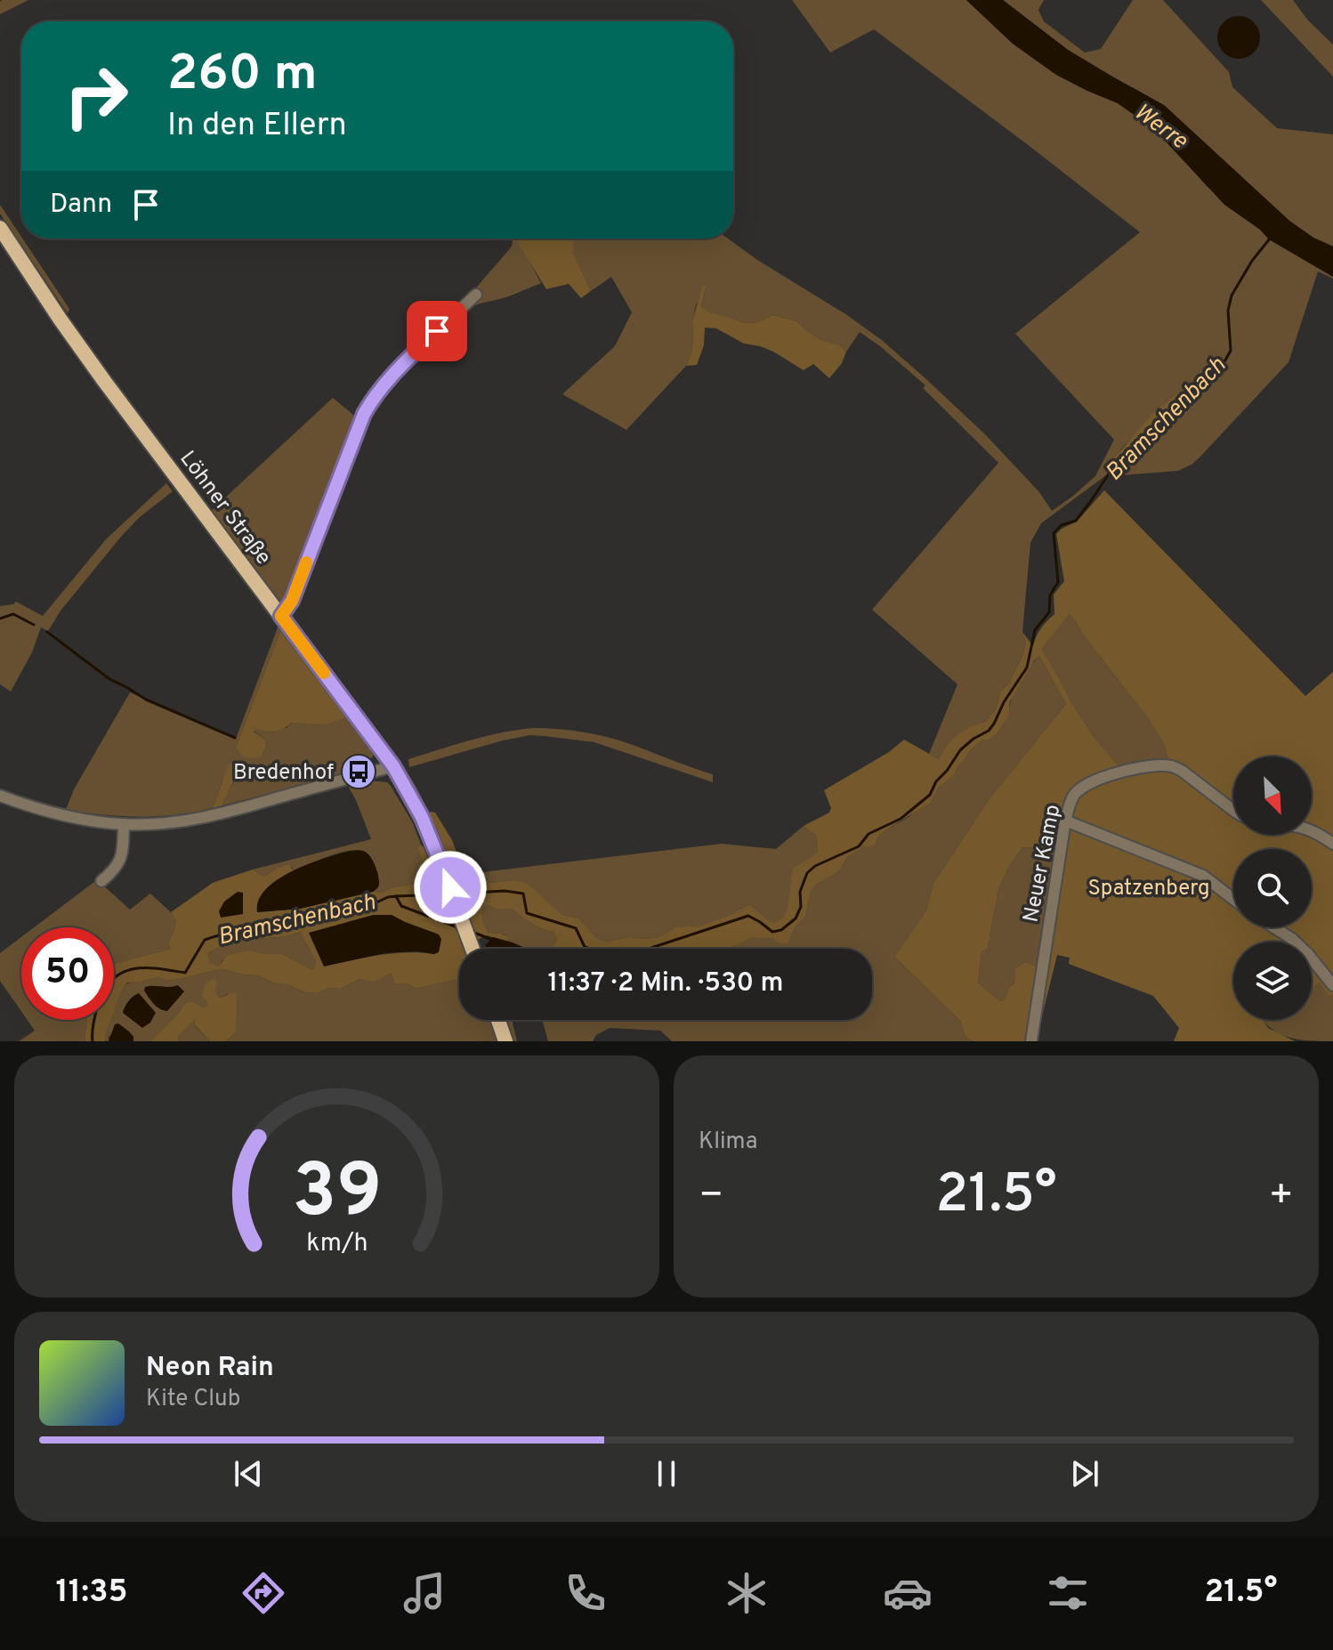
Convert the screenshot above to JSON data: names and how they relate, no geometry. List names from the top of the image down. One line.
{"streets":{"main road":["Löhner Straße"],"street":["Neuer Kamp"]},"water":["Werre","Bramschenbach"],"parks":["Spatzenberg"],"places":{"bus stop":["Bredenhof"]},"north":"bottom right","page":{"turn":["260 m","In den Ellern"],"then":"Dann","limit":"50","trip":"11:37 · 2 Min. · 530 m","tile":"Klima","heat":["−","21.5°","+"],"song":["Neon Rain","Kite Club"],"tabs":["11:35","21.5°"],"gauge":["39","km/h"]}}
